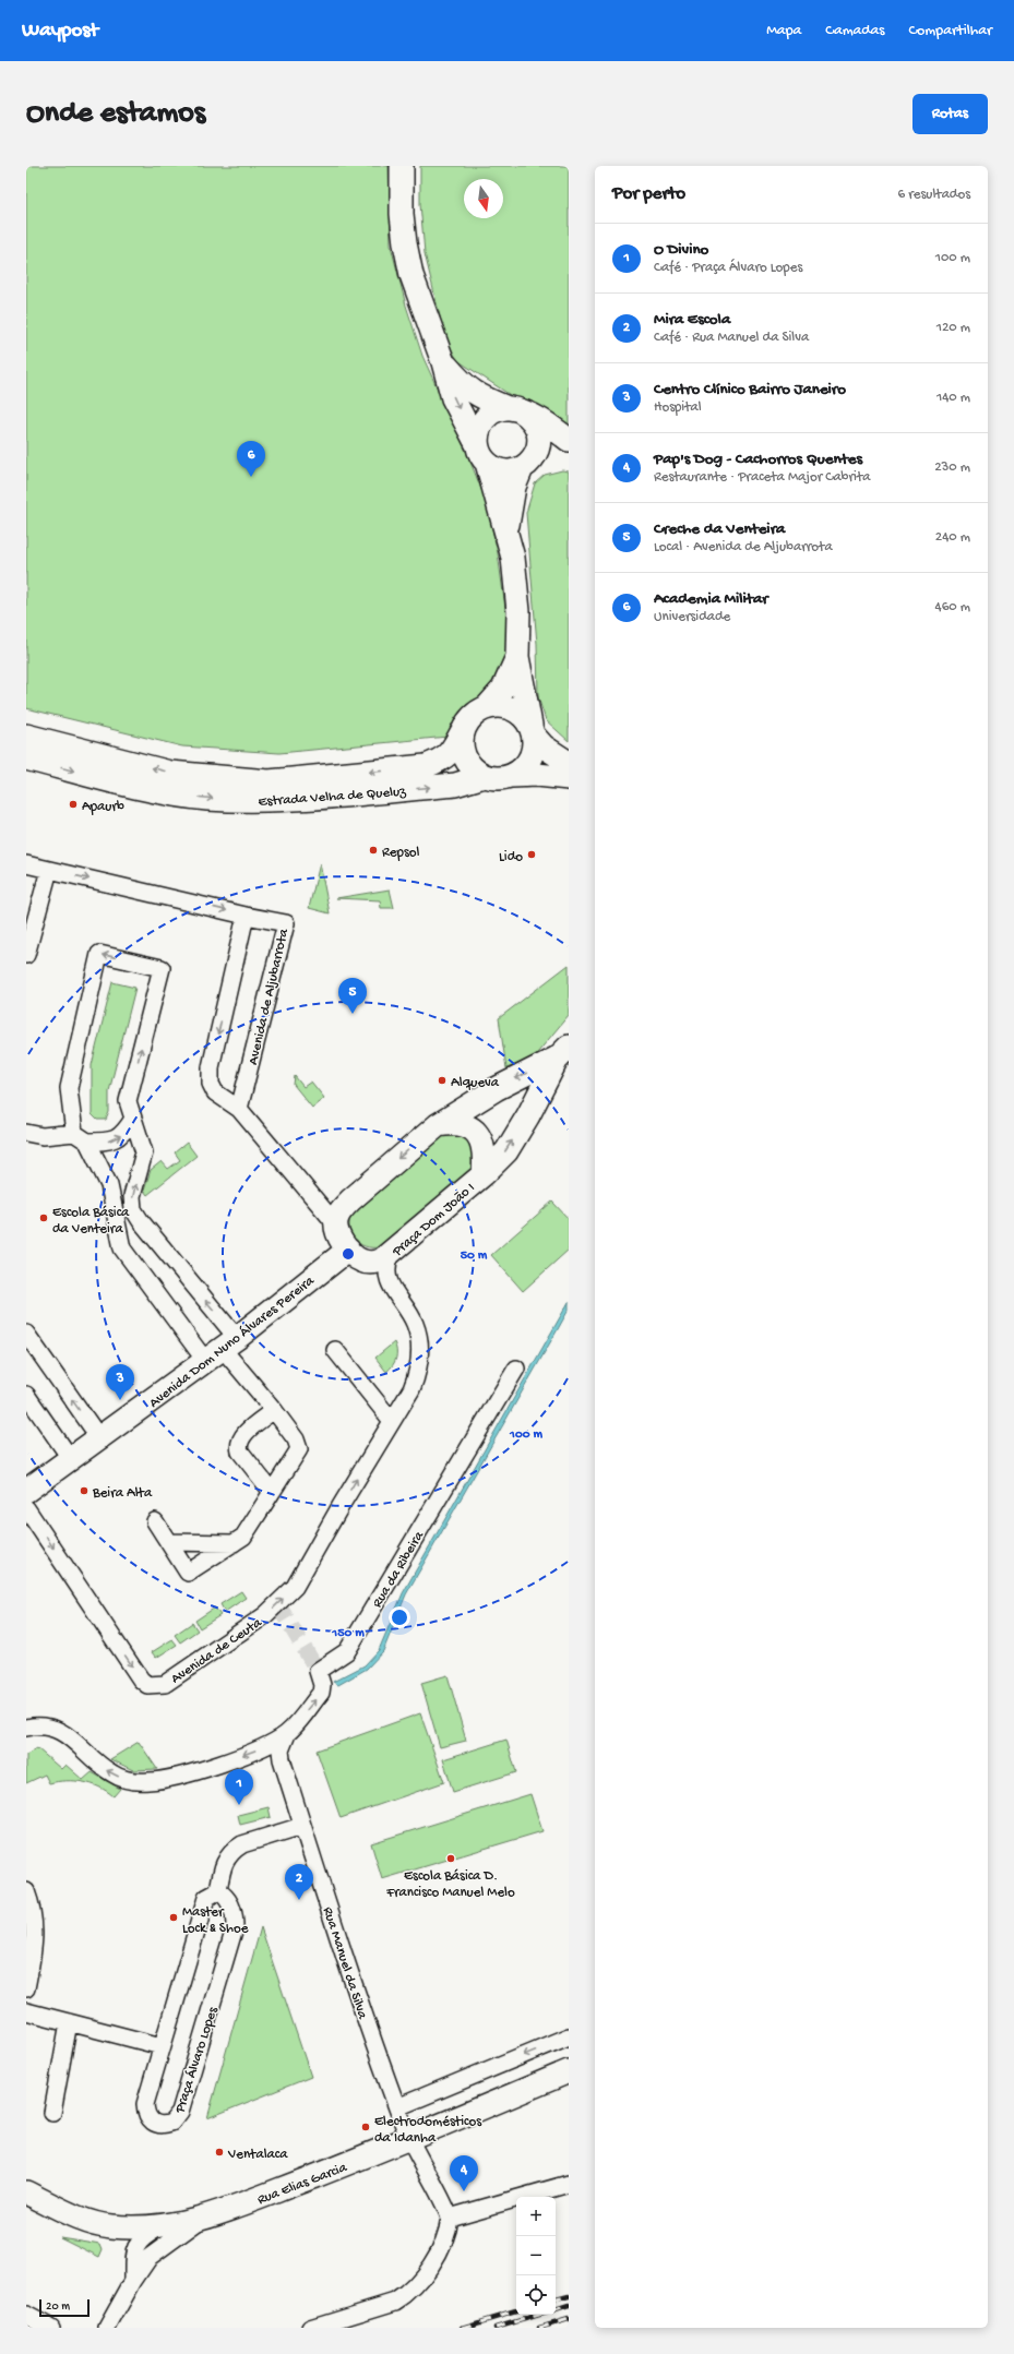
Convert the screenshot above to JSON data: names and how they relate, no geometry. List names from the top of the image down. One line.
{"streets":{"main road":["Estrada Velha de Queluz","Praça Dom João I","Avenida Dom Nuno Álvares Pereira","Rua Elias Garcia"],"street":["Avenida de Aljubarrota","Rua da Ribeira","Avenida de Ceuta","Rua Manuel da Silva","Praça Álvaro Lopes"]},"crossings":[["Praça Dom João I","Avenida Dom Nuno Álvares Pereira"],["Praça Dom João I","Avenida de Ceuta"],["Rua da Ribeira","Rua Manuel da Silva"],["Rua Manuel da Silva","Rua Elias Garcia"]],"one_way":["Avenida de Aljubarrota"],"places":["Apaurb","Repsol","Lido","Alqueva","Escola Básica da Venteira","Beira Alta","Escola Básica D. Francisco Manuel Melo","Master Lock & Shoe","Electrodomésticos da Idanha","Ventalaca"],"scale_bar":"20 m","north":"bottom","page":{"header":"Waypost","nav":["Mapa","Camadas","Compartilhar"],"buttons":"Rotas","title":"Onde estamos","heading":["Por perto","6 resultados"],"list":[{"mark":"1","name":"O Divino","note":"Café · Praça Álvaro Lopes","value":"100 m"},{"mark":"2","name":"Mira Escola","note":"Café · Rua Manuel da Silva","value":"120 m"},{"mark":"3","name":"Centro Clínico Bairro Janeiro","note":"Hospital","value":"140 m"},{"mark":"4","name":"Pap's Dog - Cachorros Quentes","note":"Restaurante · Praceta Major Cabrita","value":"230 m"},{"mark":"5","name":"Creche da Venteira","note":"Local · Avenida de Aljubarrota","value":"240 m"},{"mark":"6","name":"Academia Militar","note":"Universidade","value":"460 m"}],"pins":["6","5","3","1","2","4"],"map_buttons":["+","−"],"scale":"20 m"},"rings":["50 m","100 m","150 m"]}
